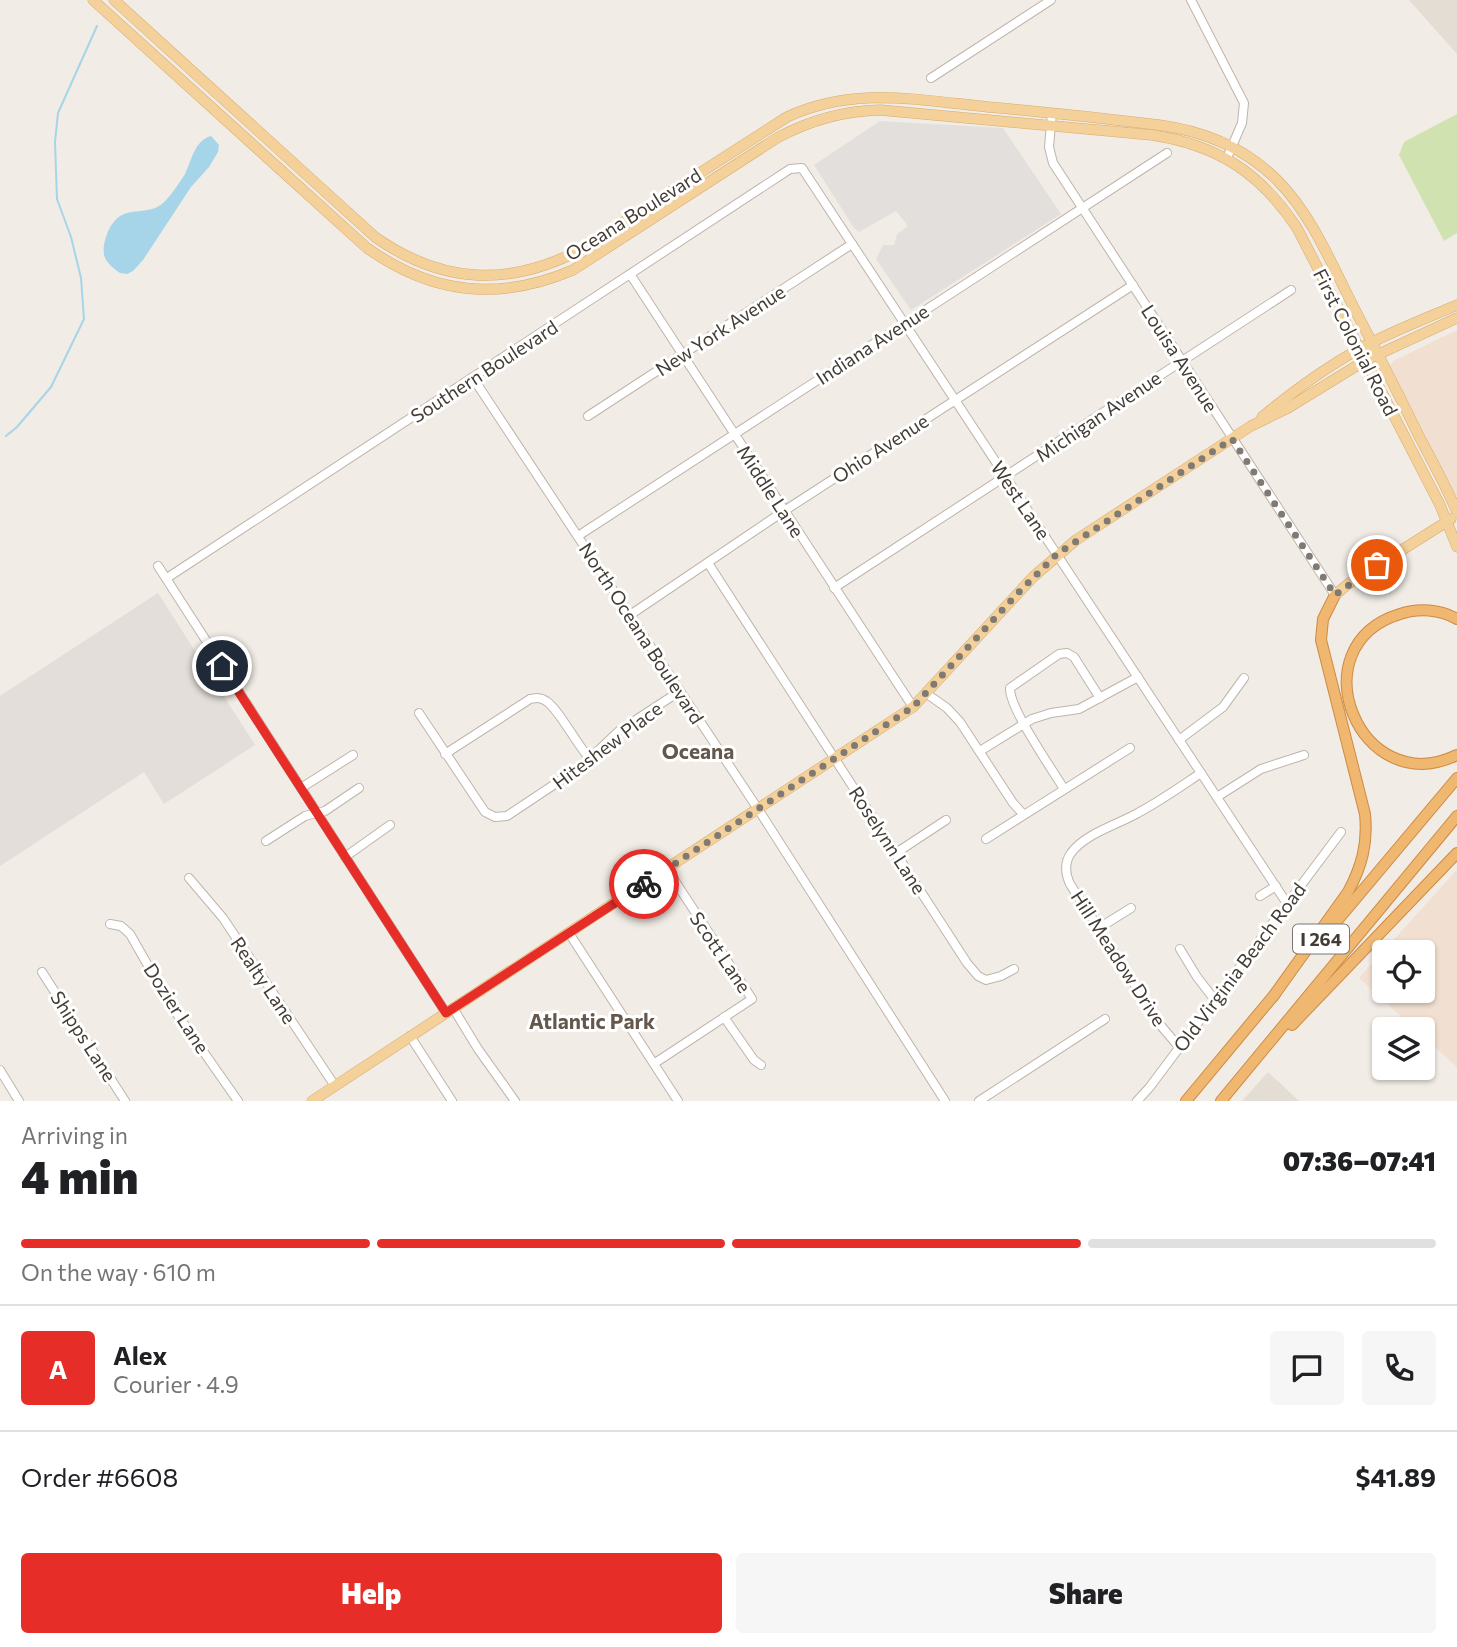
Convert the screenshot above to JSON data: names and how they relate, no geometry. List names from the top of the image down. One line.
{"streets":{"highway":["I 264"],"main road":["Oceana Boulevard","First Colonial Road"],"street":["New York Avenue","Indiana Avenue","Louisa Avenue","Southern Boulevard","Michigan Avenue","Ohio Avenue","Middle Lane","West Lane","North Oceana Boulevard","Hiteshew Place","Roselynn Lane","Scott Lane","Hill Meadow Drive","Old Virginia Beach Road","Realty Lane","Dozier Lane","Shipps Lane"]},"crossings":[["Oceana Boulevard","First Colonial Road"],["Oceana Boulevard","Louisa Avenue"],["New York Avenue","Middle Lane"],["New York Avenue","West Lane"],["Indiana Avenue","Louisa Avenue"],["Indiana Avenue","Middle Lane"],["Indiana Avenue","West Lane"],["Indiana Avenue","North Oceana Boulevard"],["Louisa Avenue","Michigan Avenue"],["Louisa Avenue","Ohio Avenue"],["Southern Boulevard","Middle Lane"],["Southern Boulevard","West Lane"],["Southern Boulevard","North Oceana Boulevard"],["Michigan Avenue","Middle Lane"],["Michigan Avenue","West Lane"],["Ohio Avenue","Middle Lane"],["Ohio Avenue","West Lane"],["Ohio Avenue","North Oceana Boulevard"],["Ohio Avenue","Roselynn Lane"],["West Lane","Hill Meadow Drive"],["West Lane","Old Virginia Beach Road"],["North Oceana Boulevard","Hiteshew Place"],["Hill Meadow Drive","Old Virginia Beach Road"]],"districts":["Oceana","Atlantic Park"],"page":{"heading":["4 min","Arriving in","07:36–07:41"],"panel":["Alex","Courier · 4.9","Order #6608","$41.89"],"bar":"On the way · 610 m","round":"A","buttons":["Help","Share"]}}
